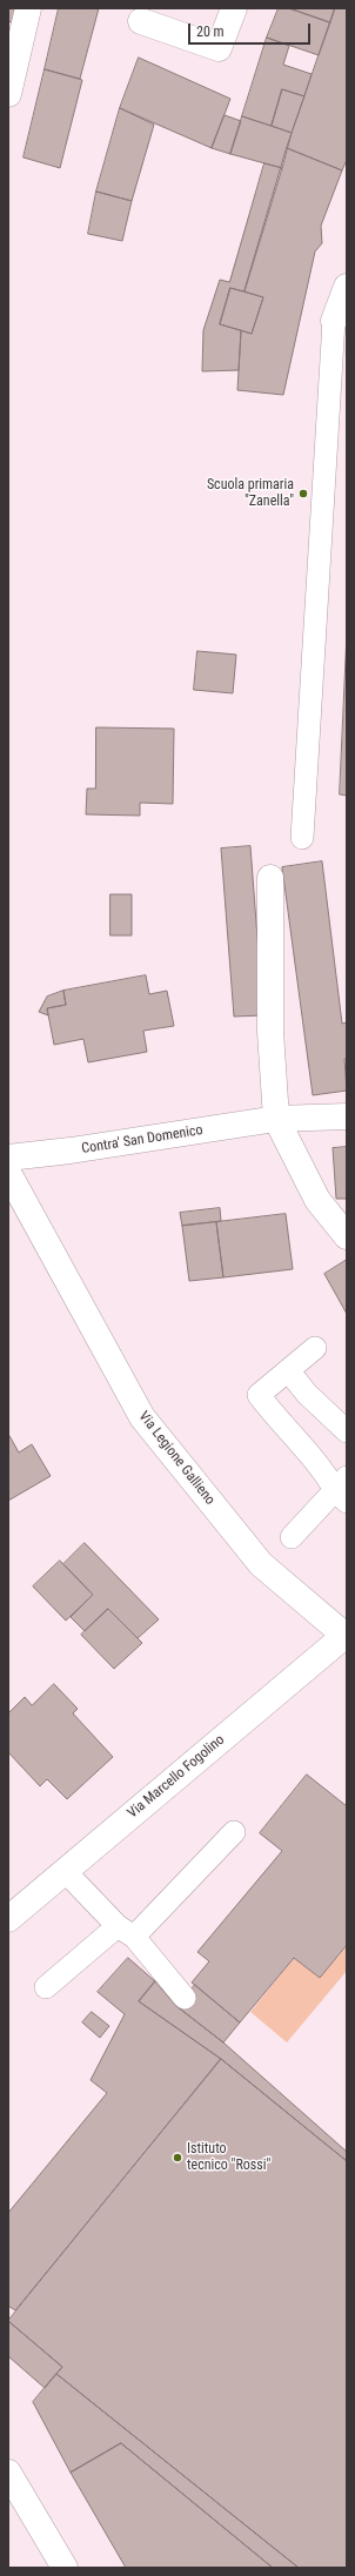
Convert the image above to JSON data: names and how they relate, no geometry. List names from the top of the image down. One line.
{"streets":{"street":["Contra' San Domenico","Via Legione Gallieno","Via Marcello Fogolino"]},"crossings":[["Via Legione Gallieno","Via Marcello Fogolino"]],"places":["Scuola primaria \"Zanella\"","Istituto tecnico \"Rossi\""],"scale_bar":"20 m"}
